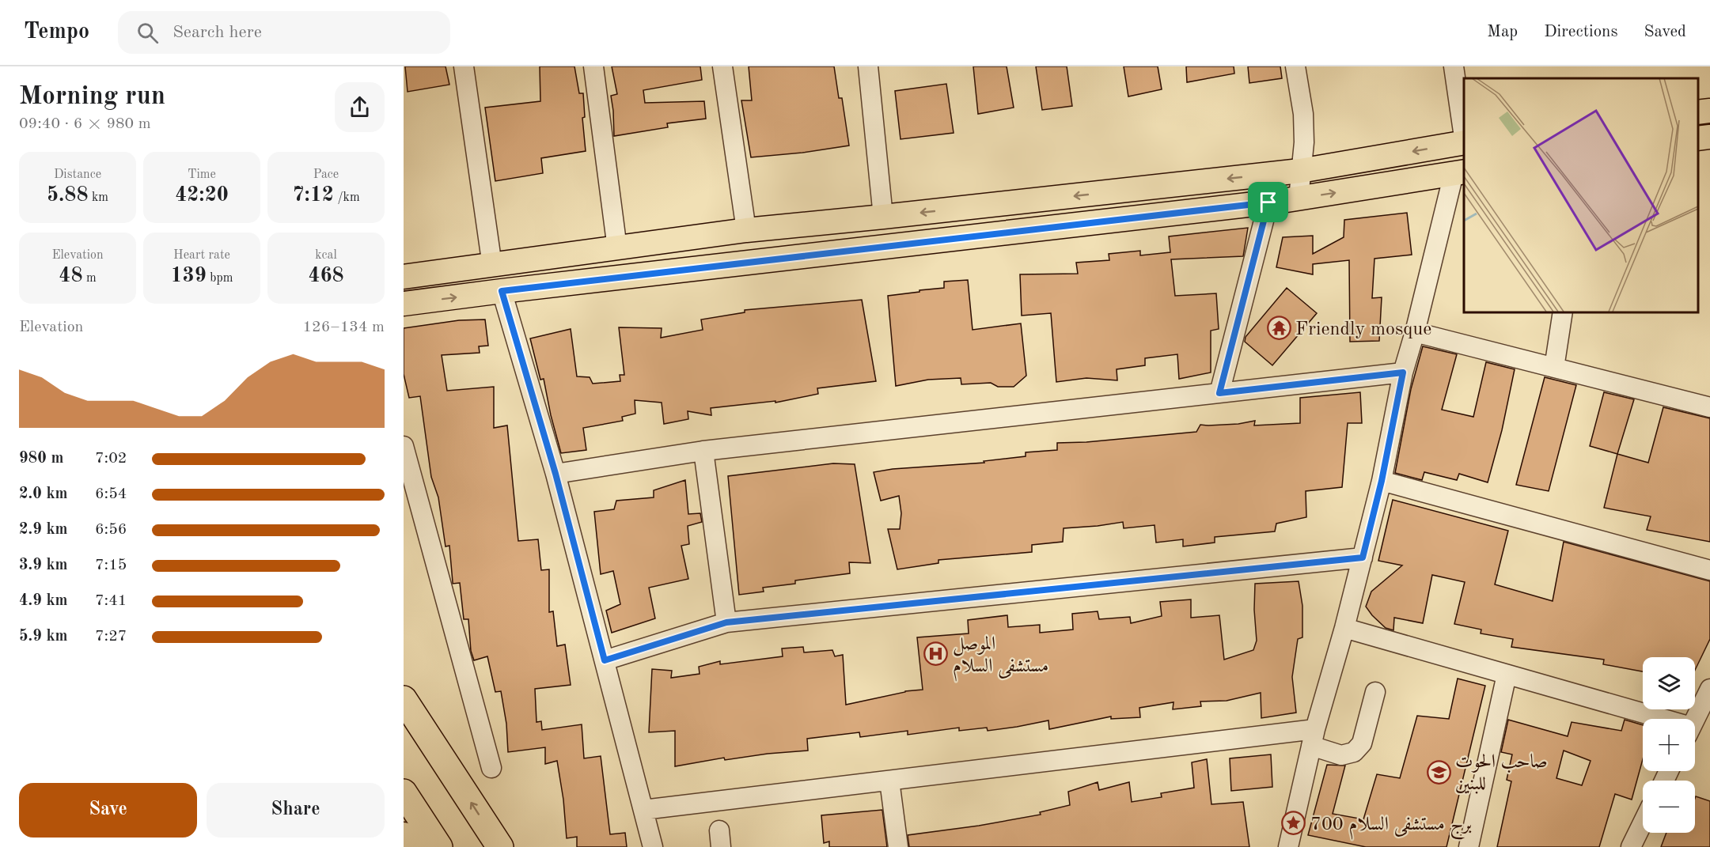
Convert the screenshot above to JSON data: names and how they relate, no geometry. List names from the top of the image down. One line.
{"places":{"temple":["Friendly mosque"],"hospital":["الموصل مستشفى السلام"],"school or university":["صاحب الحوت للبنين"],"place":["برج مستشفى السلام 700"]},"page":{"header":"Tempo","search":"Search here","nav":["Map","Directions","Saved"],"heading":["Morning run","09:40 · 6 × 980 m"],"stats":[["Distance","5.88 km"],["Time","42:20"],["Pace","7:12 /km"],["Elevation","48 m"],["Heart rate","139 bpm"],["kcal","468"]],"chart":["Elevation","126–134 m"],"list":[{"name":"980 m","note":"7:02"},{"name":"2.0 km","note":"6:54"},{"name":"2.9 km","note":"6:56"},{"name":"3.9 km","note":"7:15"},{"name":"4.9 km","note":"7:41"},{"name":"5.9 km","note":"7:27"}],"map_buttons":["+","−"],"buttons":["Save","Share"]}}
